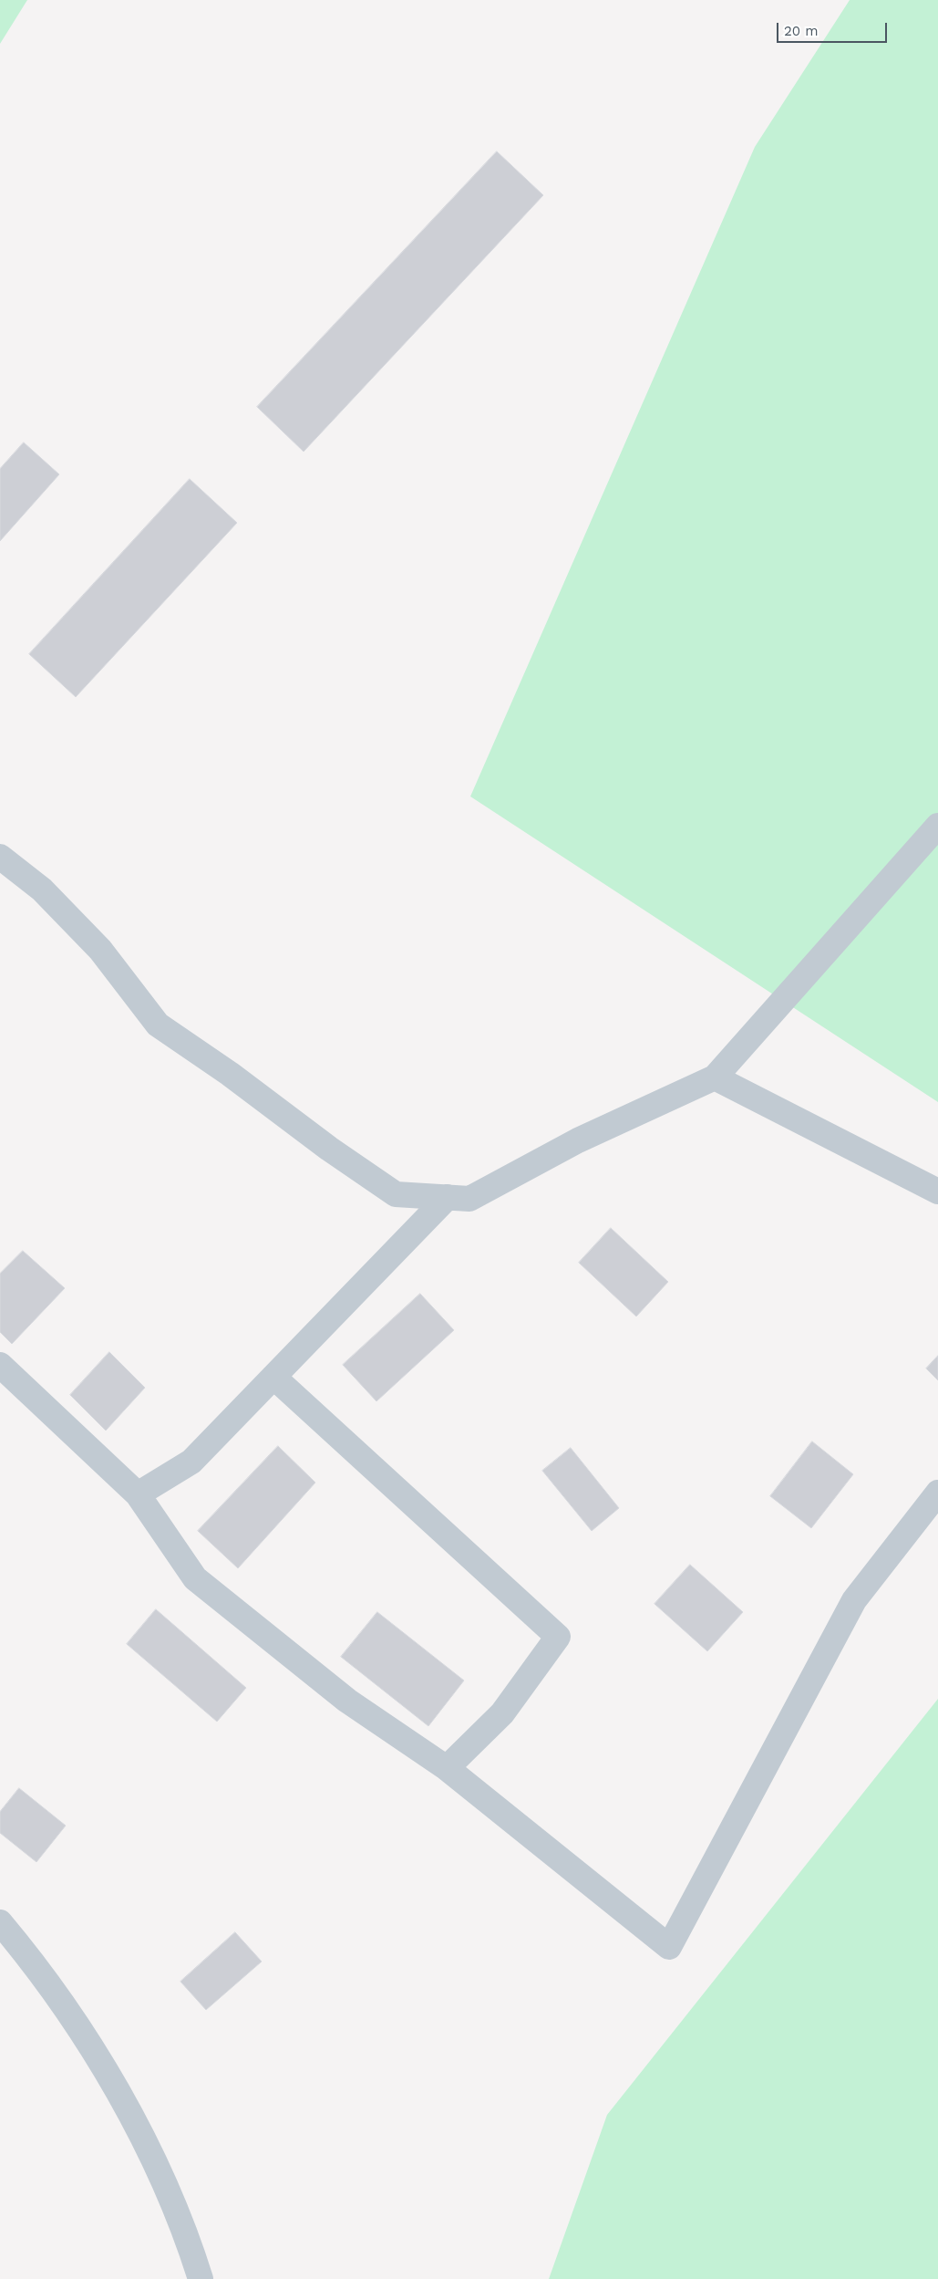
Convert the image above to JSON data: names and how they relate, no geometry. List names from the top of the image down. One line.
{"scale_bar":"20 m"}
